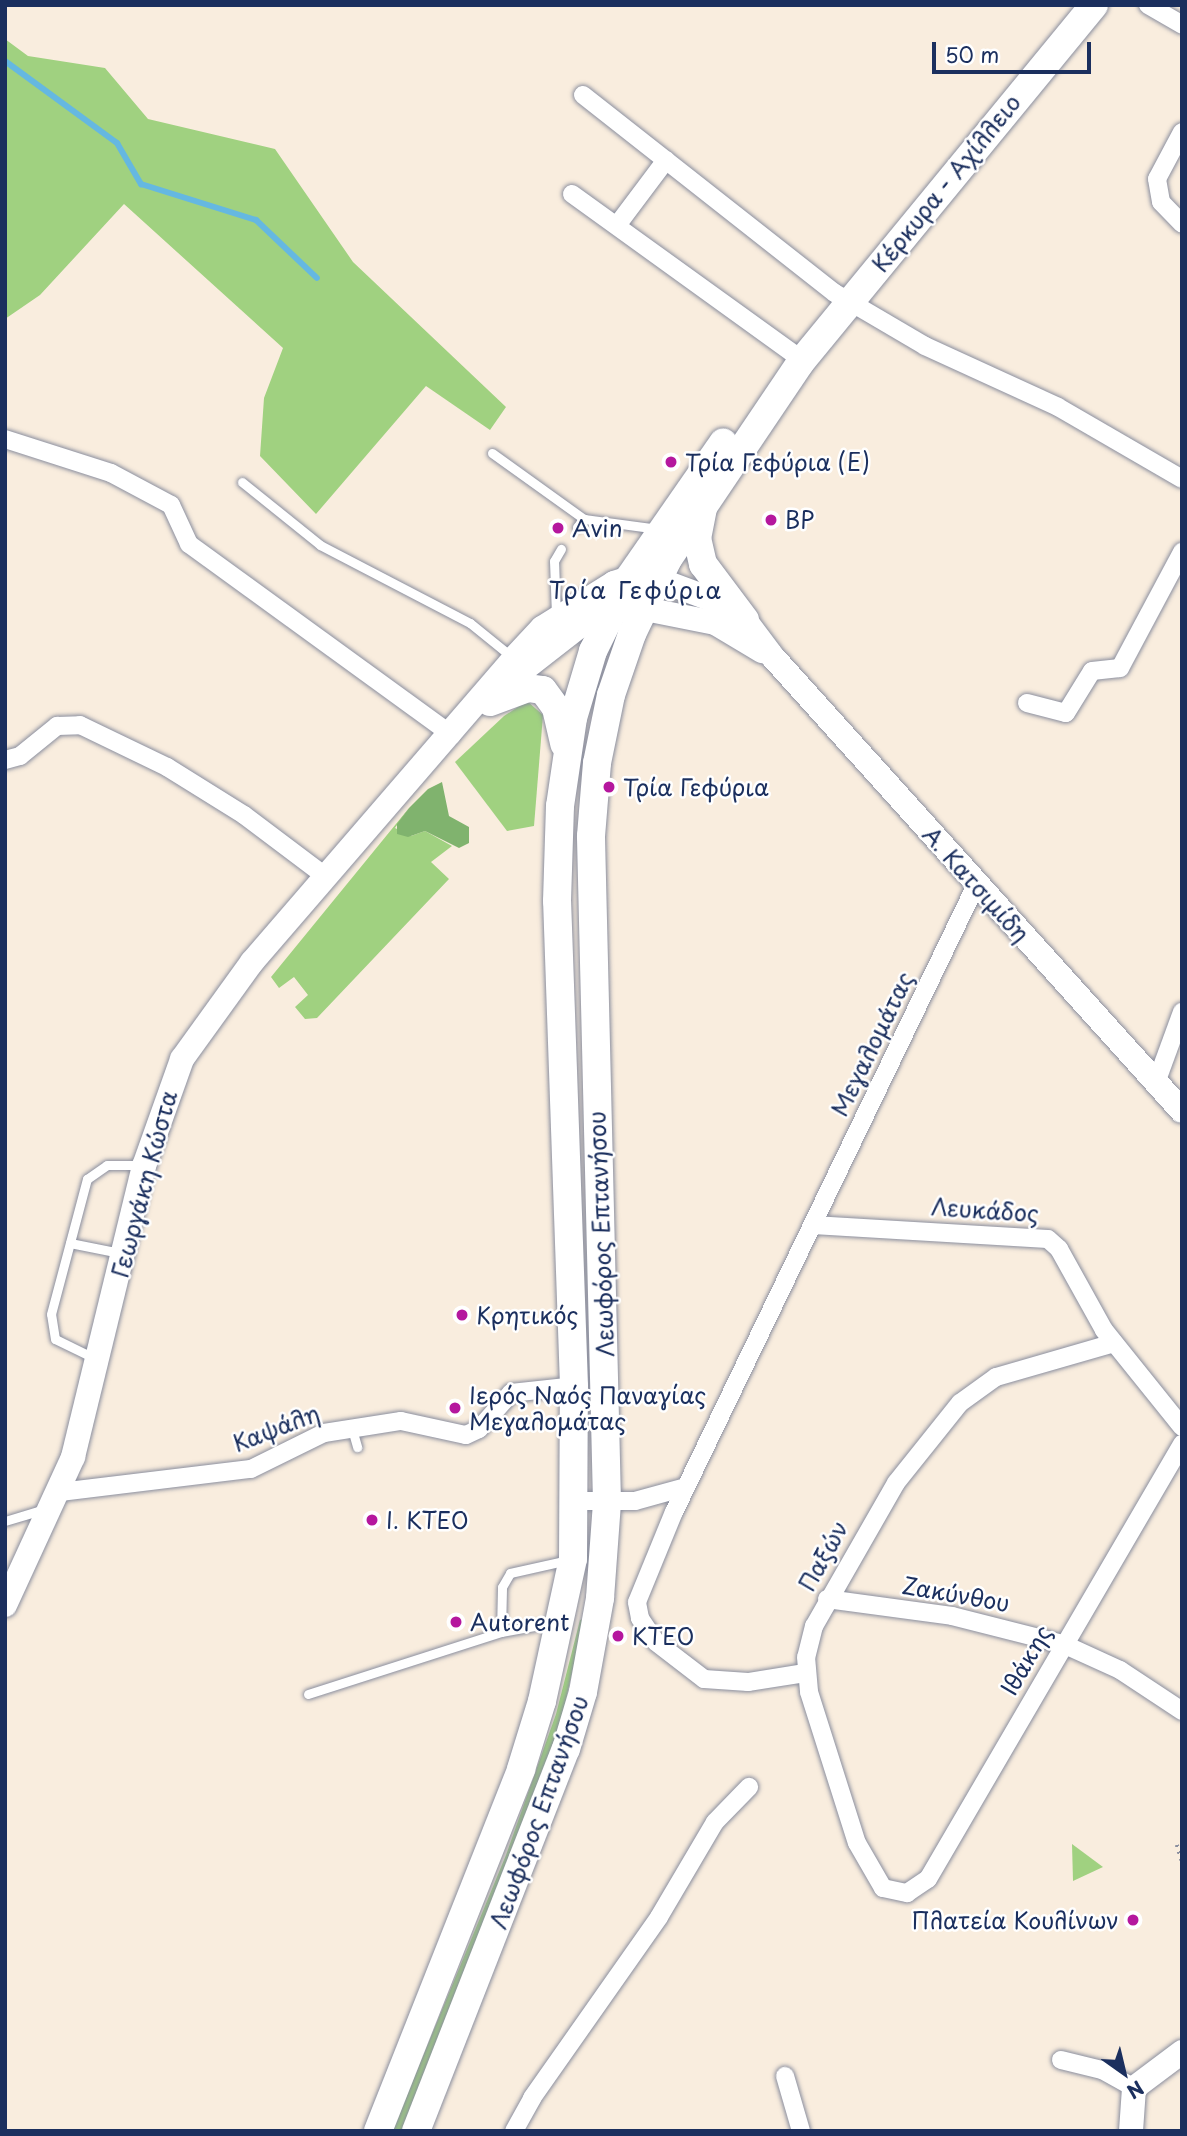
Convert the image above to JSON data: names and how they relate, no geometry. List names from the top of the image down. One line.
{"streets":{"main road":["Κέρκυρα - Αχίλλειο","Α. Κατσιμίδη","Γεωργάκη Κώστα","Λεωφόρος Επτανήσου"],"street":["Μεγαλομάτας","Λευκάδος","Καψάλη","Παξών","Ζακύνθου","Ιθάκης"]},"crossings":[["Κέρκυρα - Αχίλλειο","Α. Κατσιμίδη"],["Κέρκυρα - Αχίλλειο","Γεωργάκη Κώστα"],["Κέρκυρα - Αχίλλειο","Λεωφόρος Επτανήσου"],["Α. Κατσιμίδη","Μεγαλομάτας"],["Α. Κατσιμίδη","Γεωργάκη Κώστα"],["Α. Κατσιμίδη","Λεωφόρος Επτανήσου"],["Μεγαλομάτας","Λευκάδος"],["Μεγαλομάτας","Παξών"],["Γεωργάκη Κώστα","Λεωφόρος Επτανήσου"],["Γεωργάκη Κώστα","Καψάλη"],["Λευκάδος","Παξών"],["Λεωφόρος Επτανήσου","Καψάλη"],["Παξών","Ζακύνθου"],["Παξών","Ιθάκης"],["Ζακύνθου","Ιθάκης"]],"districts":["Τρία Γεφύρια"],"places":["Τρία Γεφύρια (E)","BP","Avin","Τρία Γεφύρια","Κρητικός","Ιερός Ναός Παναγίας Μεγαλομάτας","Ι. ΚΤΕΟ","Autorent","ΚΤΕΟ","Πλατεία Κουλίνων"],"scale_bar":"50 m","north":"bottom right"}
